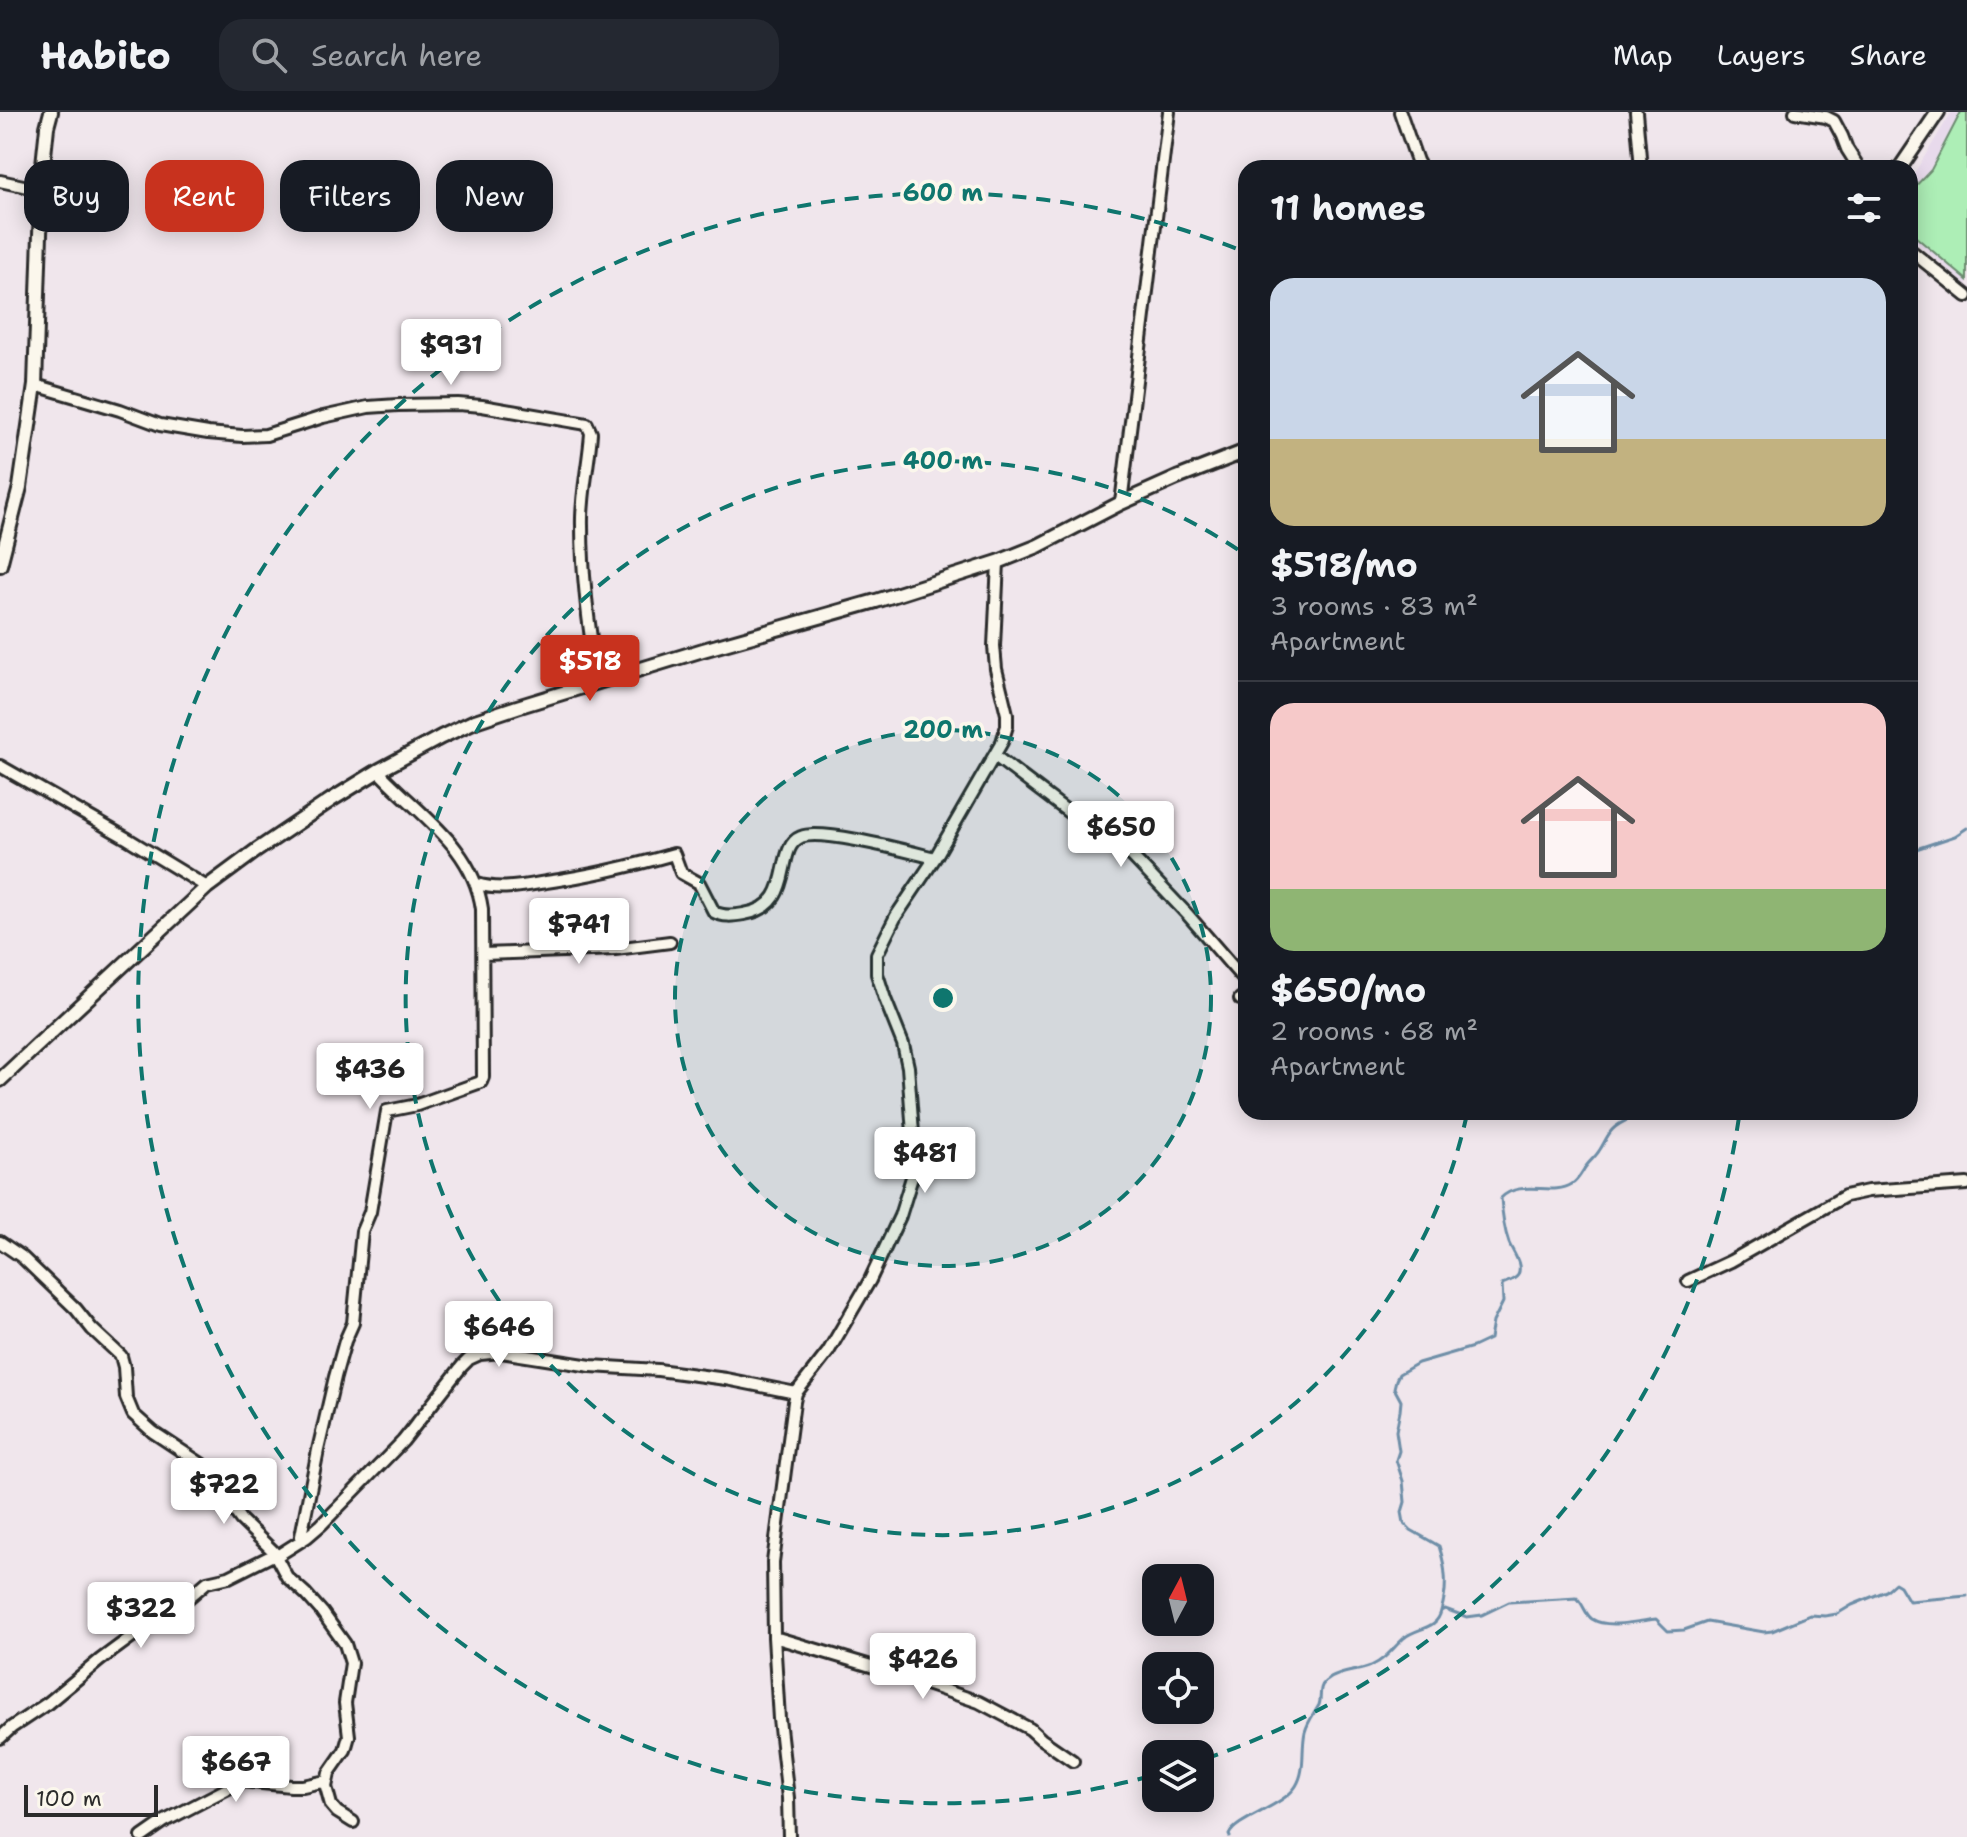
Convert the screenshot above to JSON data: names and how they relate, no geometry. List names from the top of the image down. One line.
{"scale_bar":"100 m","north":"top","page":{"header":"Habito","search":"Search here","nav":["Map","Layers","Share"],"chip":["Buy","Rent","Filters","New"],"heading":"11 homes","list":[{"name":"$518/mo","note":"3 rooms · 83 m² · Apartment"},{"name":"$650/mo","note":"2 rooms · 68 m² · Apartment"}],"price":["$931","$518","$650","$741","$436","$481","$646","$722","$322","$426","$667"],"scale":"100 m"},"rings":["600 m","400 m","200 m"]}
